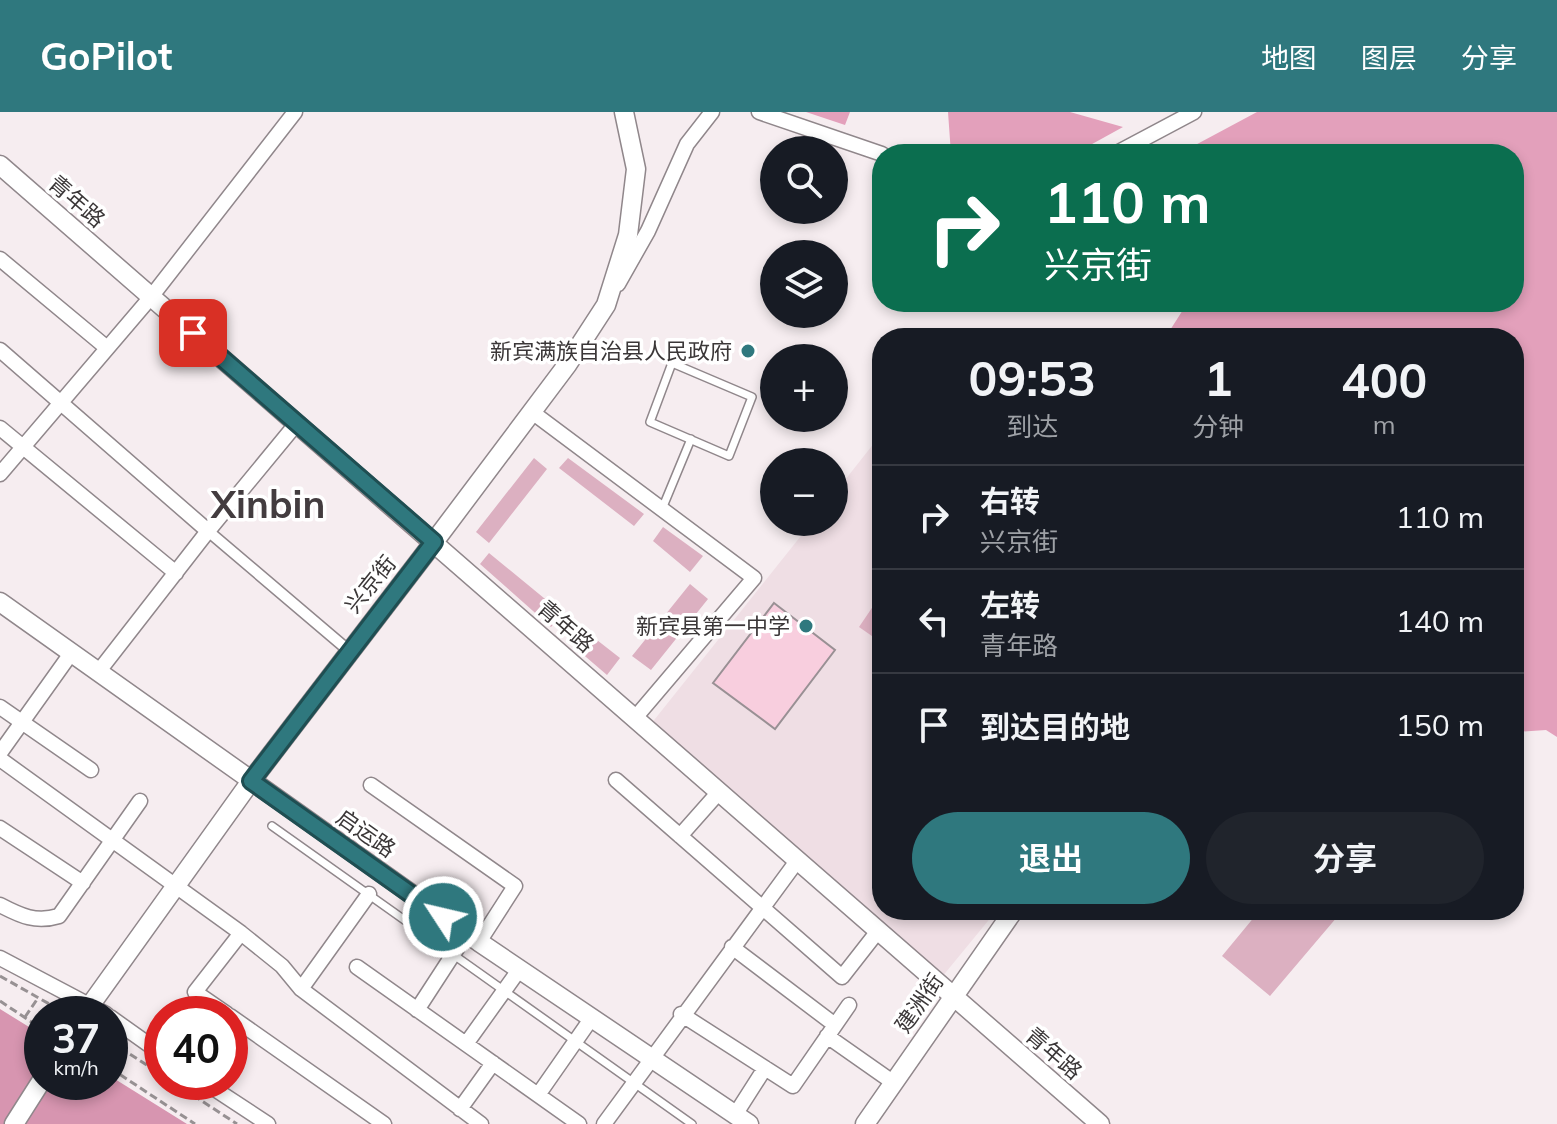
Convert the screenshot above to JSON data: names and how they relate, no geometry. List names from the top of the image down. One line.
{"streets":{"street":["青年路","兴京街","启运路","建洲街"]},"crossings":[["青年路","兴京街"],["青年路","建洲街"],["兴京街","启运路"]],"districts":["Xinbin"],"places":["新宾满族自治县人民政府","新宾县第一中学"],"page":{"header":"GoPilot","nav":["地图","图层","分享"],"map_buttons":["+","−"],"turn":["110 m","兴京街"],"eta":["09:53","到达","1","分钟","400","m"],"list":[{"name":"右转","note":"兴京街","value":"110 m"},{"name":"左转","note":"青年路","value":"140 m"},{"name":"到达目的地","value":"150 m"}],"buttons":["退出","分享"],"speed":"37 km/h","limit":"40"}}
